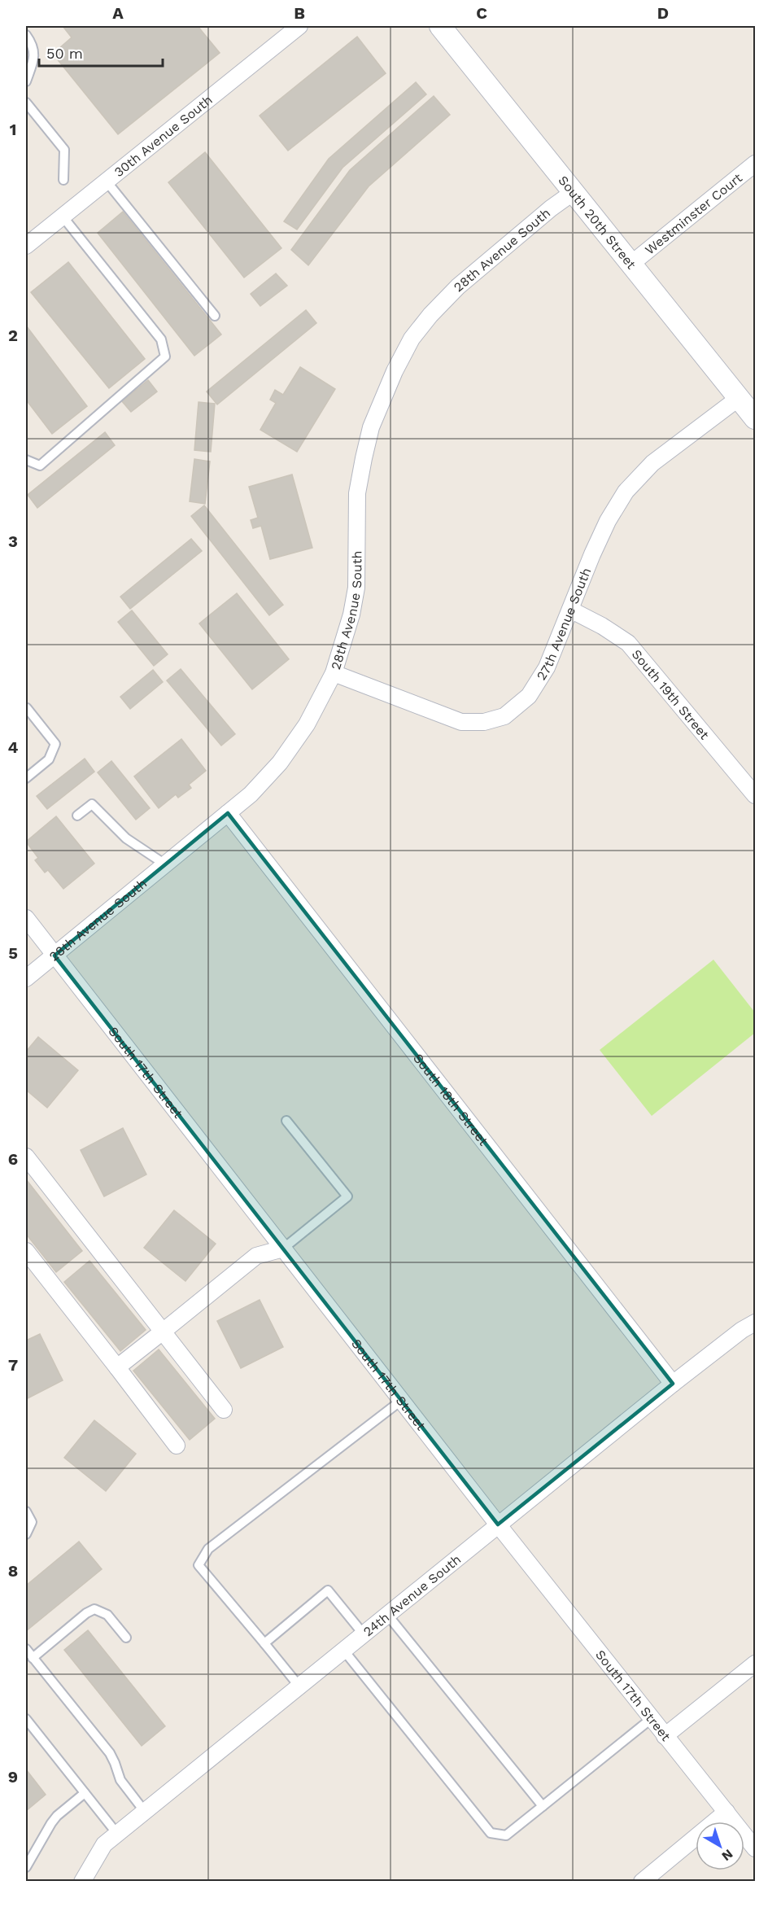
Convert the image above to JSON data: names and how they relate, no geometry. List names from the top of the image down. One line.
{"streets":{"street":["30th Avenue South","Westminster Court","South 20th Street","28th Avenue South","27th Avenue South","South 19th Street","South 17th Street","South 18th Street","24th Avenue South"]},"crossings":[["Westminster Court","South 20th Street"],["South 20th Street","28th Avenue South"],["South 20th Street","27th Avenue South"],["28th Avenue South","27th Avenue South"],["28th Avenue South","South 17th Street"],["28th Avenue South","South 18th Street"],["27th Avenue South","South 19th Street"],["South 17th Street","24th Avenue South"],["South 18th Street","24th Avenue South"]],"scale_bar":"50 m","north":"bottom right","grid":{"columns":["A","B","C","D"],"rows":["1","2","3","4","5","6","7","8","9"]}}
